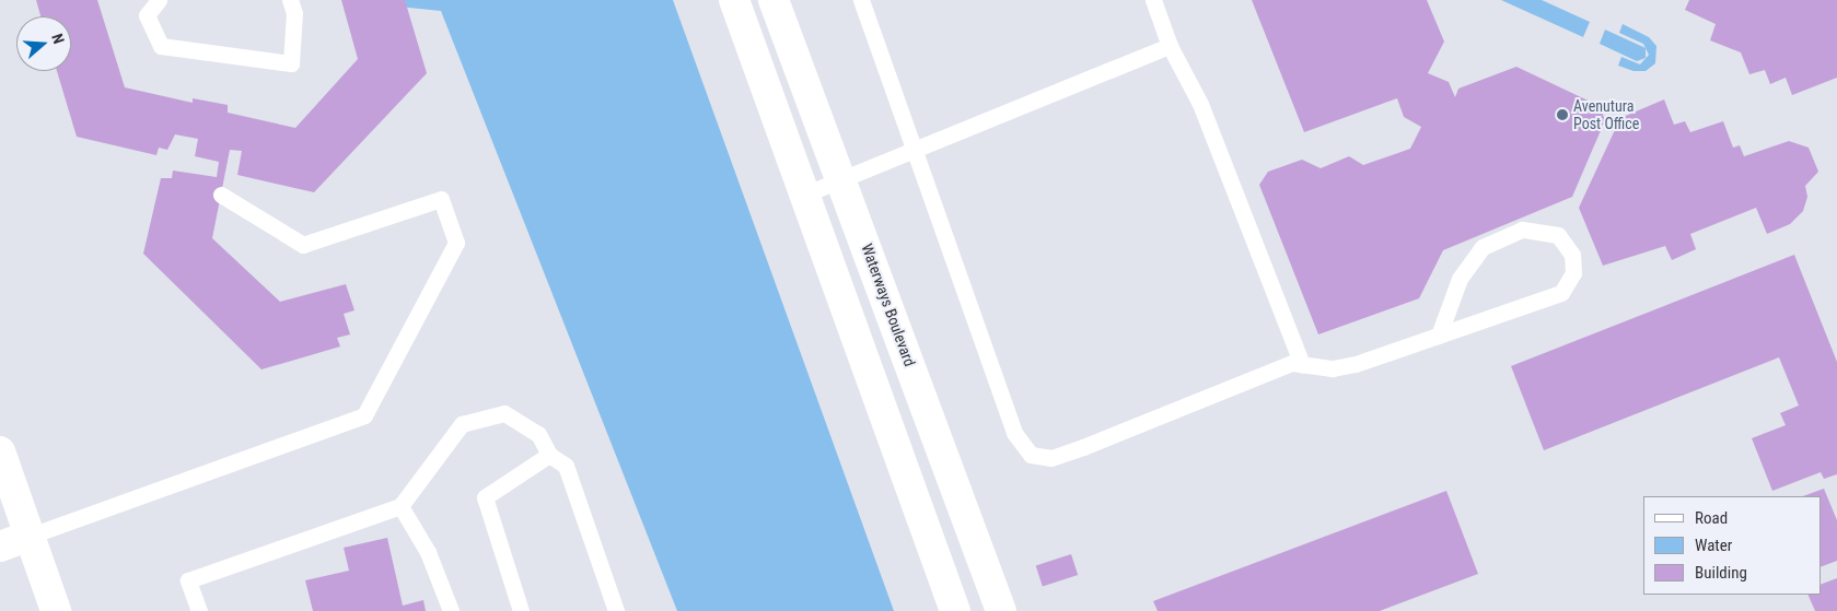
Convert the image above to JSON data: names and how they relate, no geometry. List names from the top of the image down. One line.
{"streets":{"street":["Waterways Boulevard"]},"places":["Avenutura Post Office"],"legend":["Road","Water","Building"],"north":"right"}
